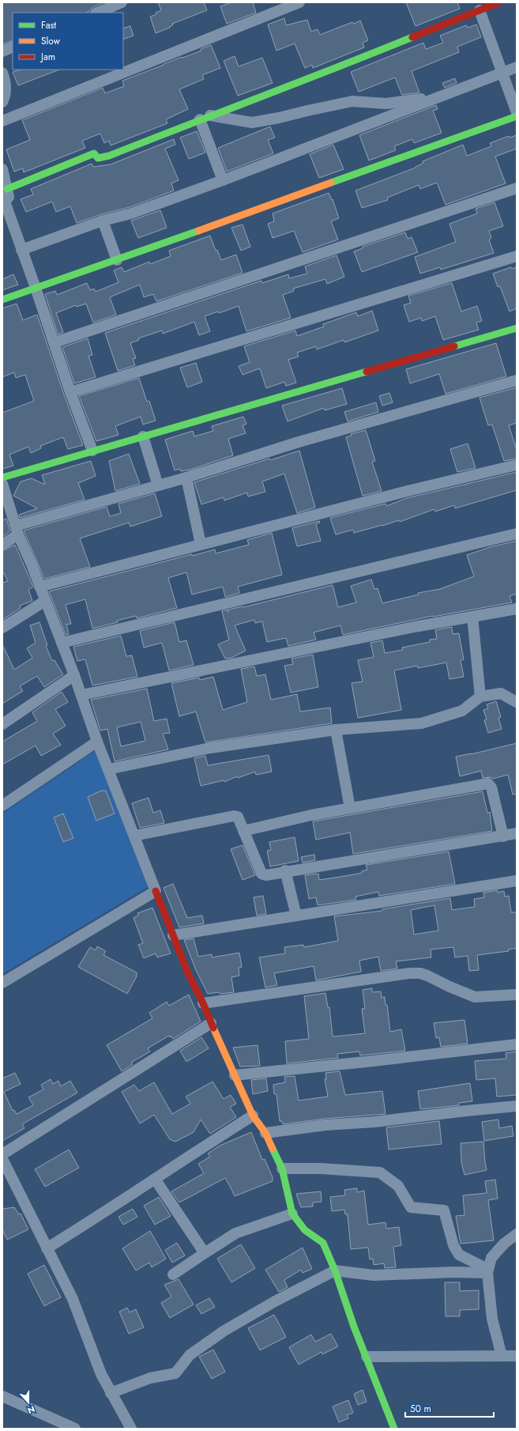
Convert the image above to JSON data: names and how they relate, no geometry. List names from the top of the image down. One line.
{"legend":["Fast","Slow","Jam"],"scale_bar":"50 m","north":"bottom"}
